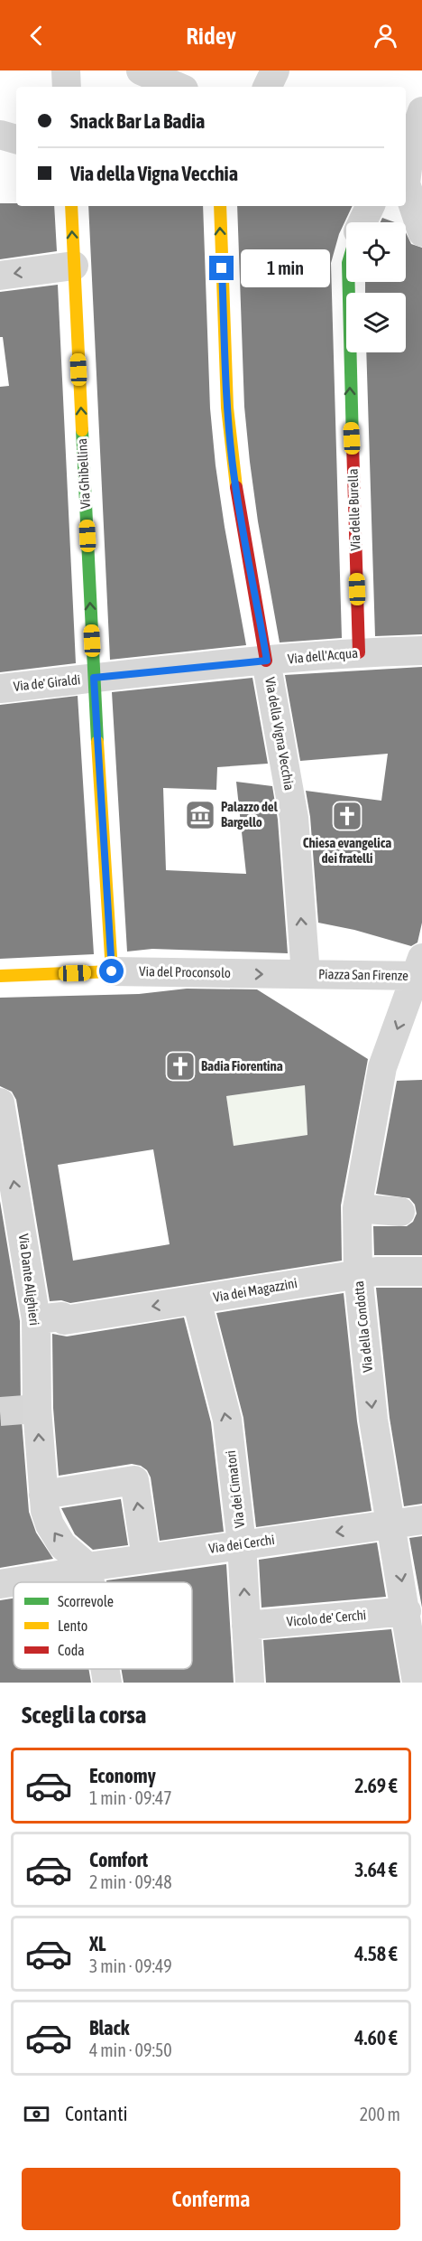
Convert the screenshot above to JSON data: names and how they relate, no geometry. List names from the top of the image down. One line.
{"streets":{"street":["Via Ghibellina","Via delle Burella","Via dell'Acqua","Via de' Giraldi","Via della Vigna Vecchia","Via del Proconsolo","Piazza San Firenze","Via Dante Alighieri","Via dei Magazzini","Via della Condotta","Via dei Cimatori","Via dei Cerchi","Vicolo de' Cerchi"]},"crossings":[["Via Ghibellina","Via dell'Acqua"],["Via Ghibellina","Via de' Giraldi"],["Via Ghibellina","Via del Proconsolo"],["Via delle Burella","Via dell'Acqua"],["Via dell'Acqua","Via de' Giraldi"],["Via dell'Acqua","Via della Vigna Vecchia"],["Via della Vigna Vecchia","Via del Proconsolo"],["Via della Vigna Vecchia","Piazza San Firenze"],["Via del Proconsolo","Piazza San Firenze"],["Piazza San Firenze","Via della Condotta"],["Via Dante Alighieri","Via dei Magazzini"],["Via Dante Alighieri","Via dei Cerchi"],["Via dei Magazzini","Via della Condotta"],["Via dei Magazzini","Via dei Cimatori"],["Via della Condotta","Via dei Cerchi"],["Via della Condotta","Vicolo de' Cerchi"],["Via dei Cimatori","Via dei Cerchi"],["Via dei Cimatori","Vicolo de' Cerchi"]],"one_way":["Via Ghibellina","Via delle Burella","Via della Vigna Vecchia","Via del Proconsolo","Via Dante Alighieri","Via dei Magazzini","Via della Condotta","Via dei Cimatori","Via dei Cerchi"],"places":{"museum":["Palazzo del Bargello"],"church":["Chiesa evangelica dei fratelli","Badia Fiorentina"]},"legend":["Scorrevole","Lento","Coda"],"page":{"header":"Ridey","banner":["Snack Bar La Badia","Via della Vigna Vecchia"],"bubble":"1 min","heading":"Scegli la corsa","list":[{"name":"Economy","note":"1 min · 09:47","value":"2.69 €"},{"name":"Comfort","note":"2 min · 09:48","value":"3.64 €"},{"name":"XL","note":"3 min · 09:49","value":"4.58 €"},{"name":"Black","note":"4 min · 09:50","value":"4.60 €"}],"pay":["Contanti","200 m"],"buttons":"Conferma"}}
